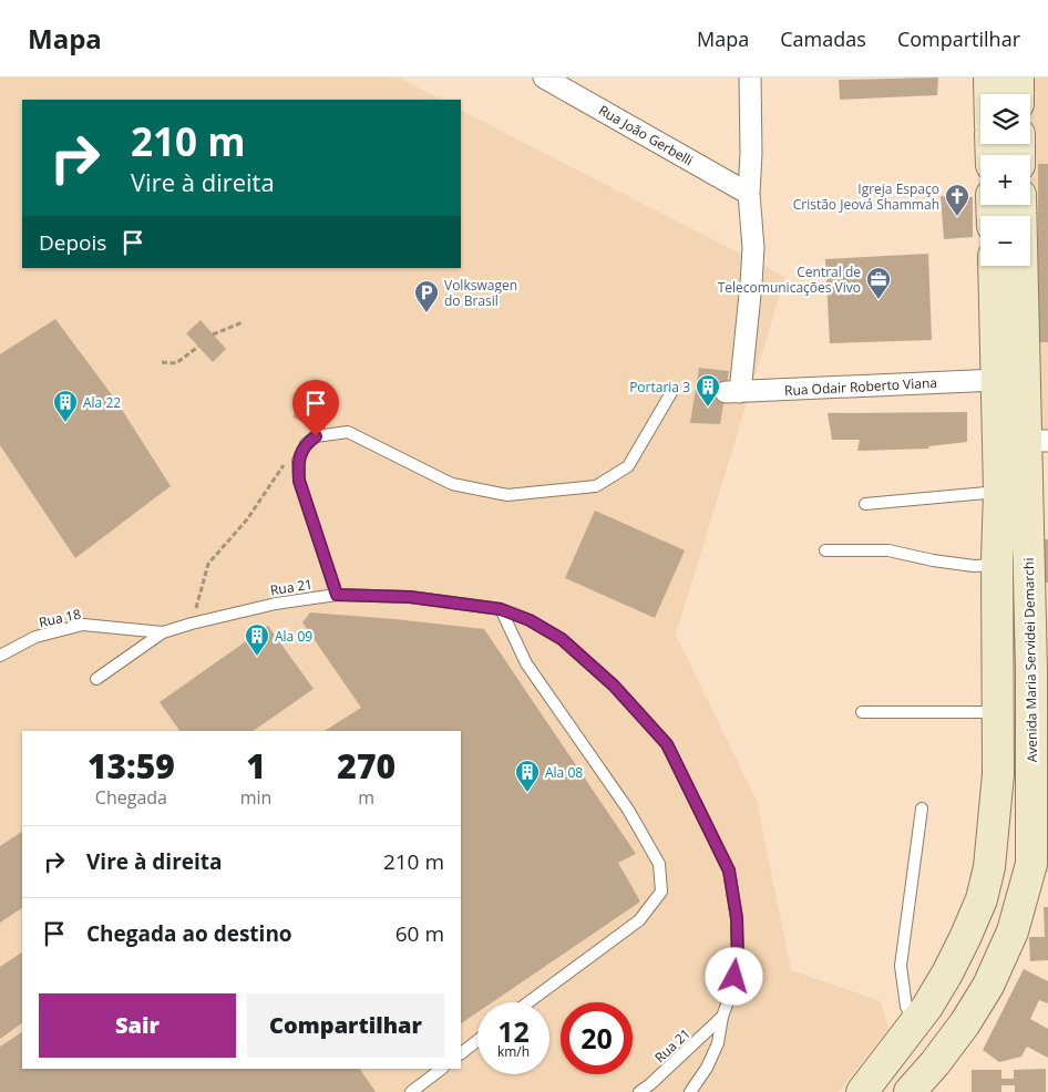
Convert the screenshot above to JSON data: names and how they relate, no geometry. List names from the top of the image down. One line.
{"streets":{"main road":["Avenida Maria Servidei Demarchi"],"street":["Rua João Gerbelli","Rua Odair Roberto Viana"],"lane":["Rua 21","Rua 18"]},"crossings":[["Rua João Gerbelli","Rua Odair Roberto Viana"],["Rua 21","Rua 18"]],"places":{"church":["Igreja Espaço Cristão Jeová Shammah"],"office":["Central de Telecomunicações Vivo"],"parking":["Volkswagen do Brasil"],"building":["Portaria 3","Ala 22","Ala 09","Ala 08"]},"page":{"header":"Mapa","nav":["Mapa","Camadas","Compartilhar"],"map_buttons":["+","−"],"turn":["210 m","Vire à direita"],"then":"Depois","eta":["13:59","Chegada","1","min","270","m"],"list":[{"name":"Vire à direita","value":"210 m"},{"name":"Chegada ao destino","value":"60 m"}],"buttons":["Sair","Compartilhar"],"speed":"12 km/h","limit":"20"}}
